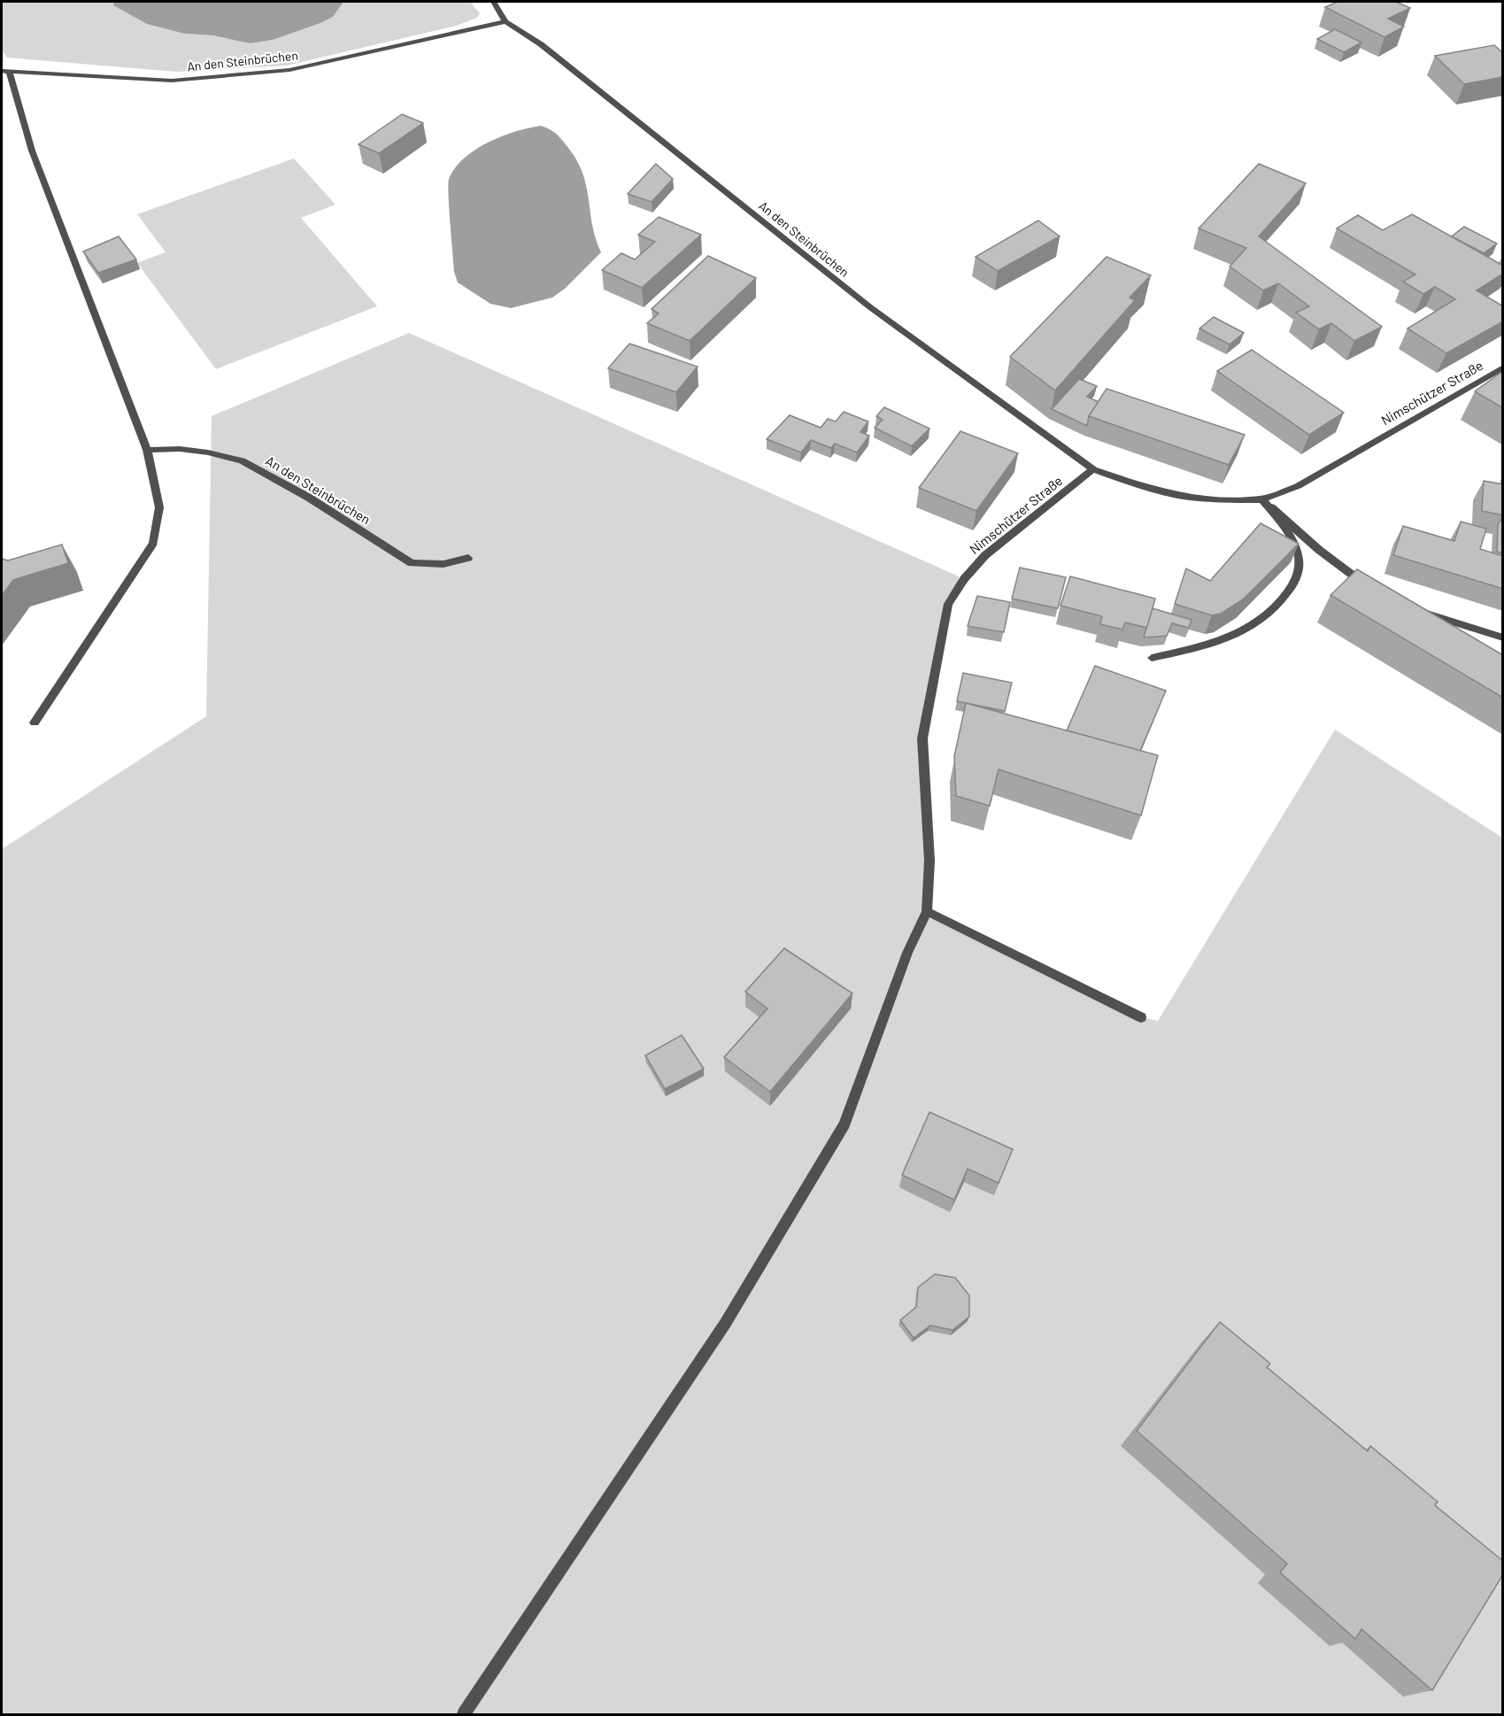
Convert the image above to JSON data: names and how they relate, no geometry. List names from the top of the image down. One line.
{"streets":{"street":["An den Steinbrüchen","Nimschützer Straße"]},"crossings":[["An den Steinbrüchen","Nimschützer Straße"]]}
